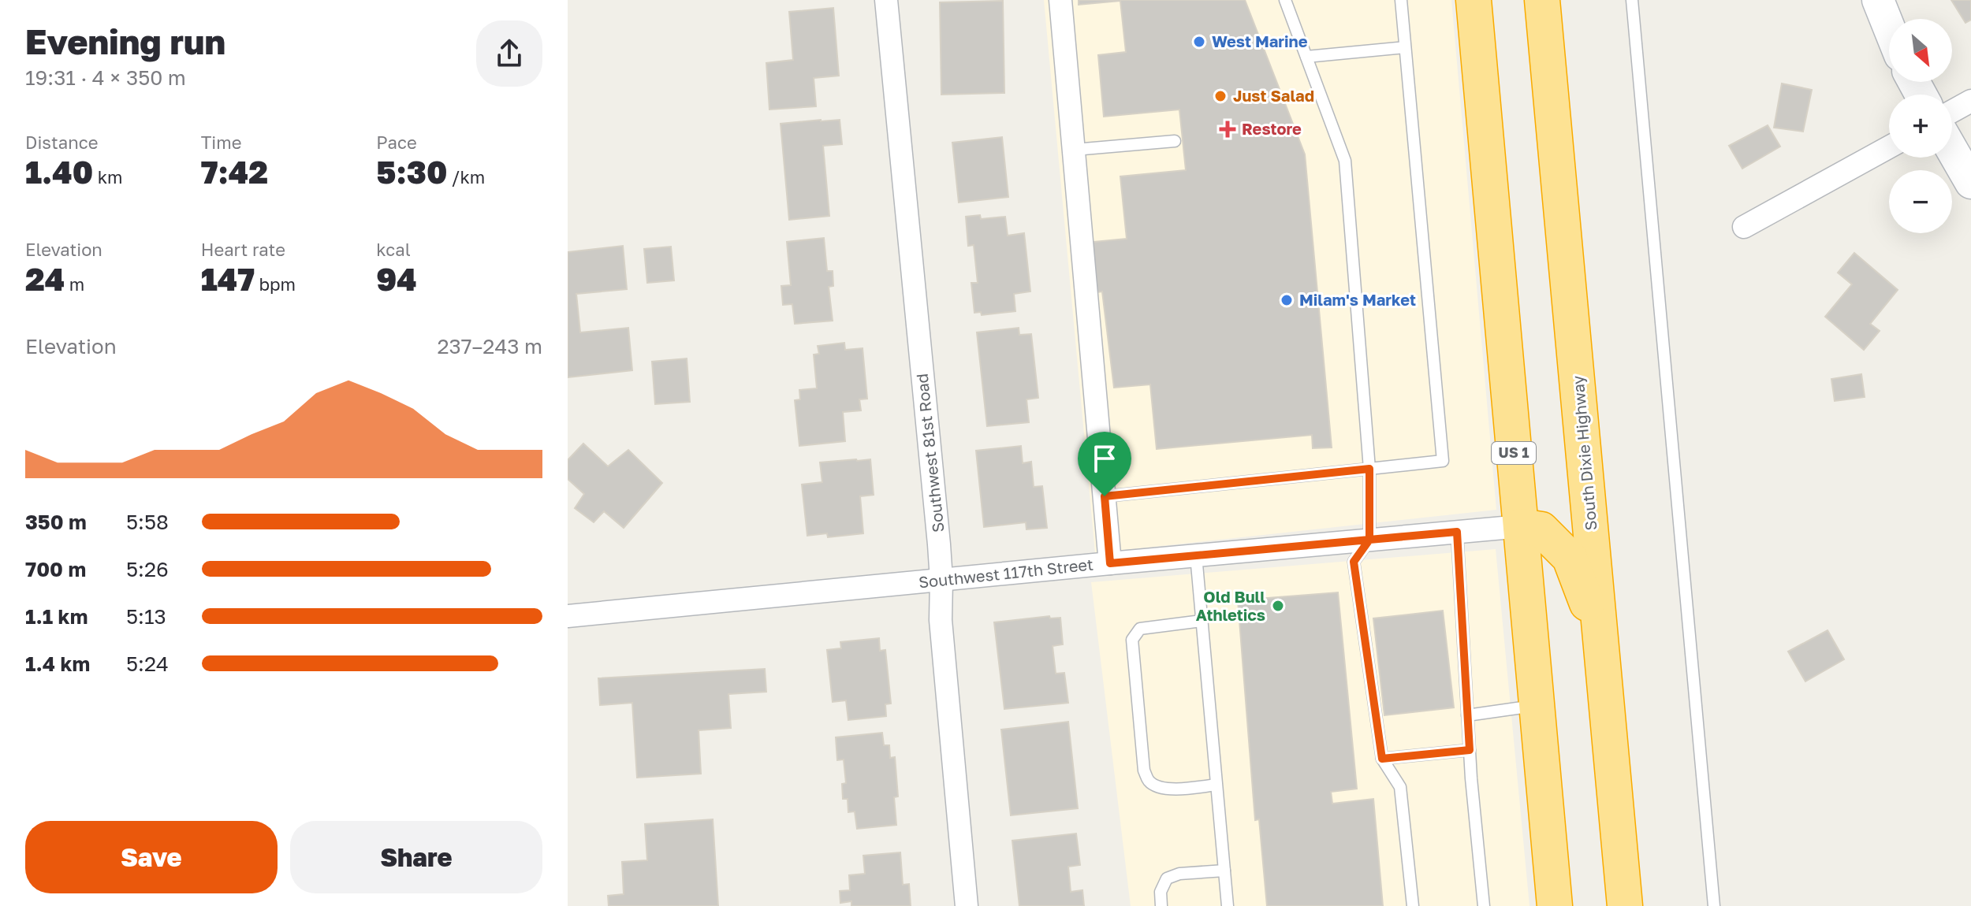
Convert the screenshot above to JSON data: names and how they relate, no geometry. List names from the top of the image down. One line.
{"streets":{"highway":["US 1","South Dixie Highway"],"street":["Southwest 81st Road","Southwest 117th Street"]},"crossings":[["Southwest 81st Road","Southwest 117th Street"],["US 1","Southwest 117th Street"]],"places":{"other":["West Marine","Just Salad","Milam's Market","Old Bull Athletics"],"health":["Restore"]},"north":"bottom right","page":{"heading":["Evening run","19:31 · 4 × 350 m"],"map_buttons":["+","−"],"stats":[["Distance","1.40 km"],["Time","7:42"],["Pace","5:30 /km"],["Elevation","24 m"],["Heart rate","147 bpm"],["kcal","94"]],"chart":["Elevation","237–243 m"],"list":[{"name":"350 m","note":"5:58"},{"name":"700 m","note":"5:26"},{"name":"1.1 km","note":"5:13"},{"name":"1.4 km","note":"5:24"}],"buttons":["Save","Share"]}}
